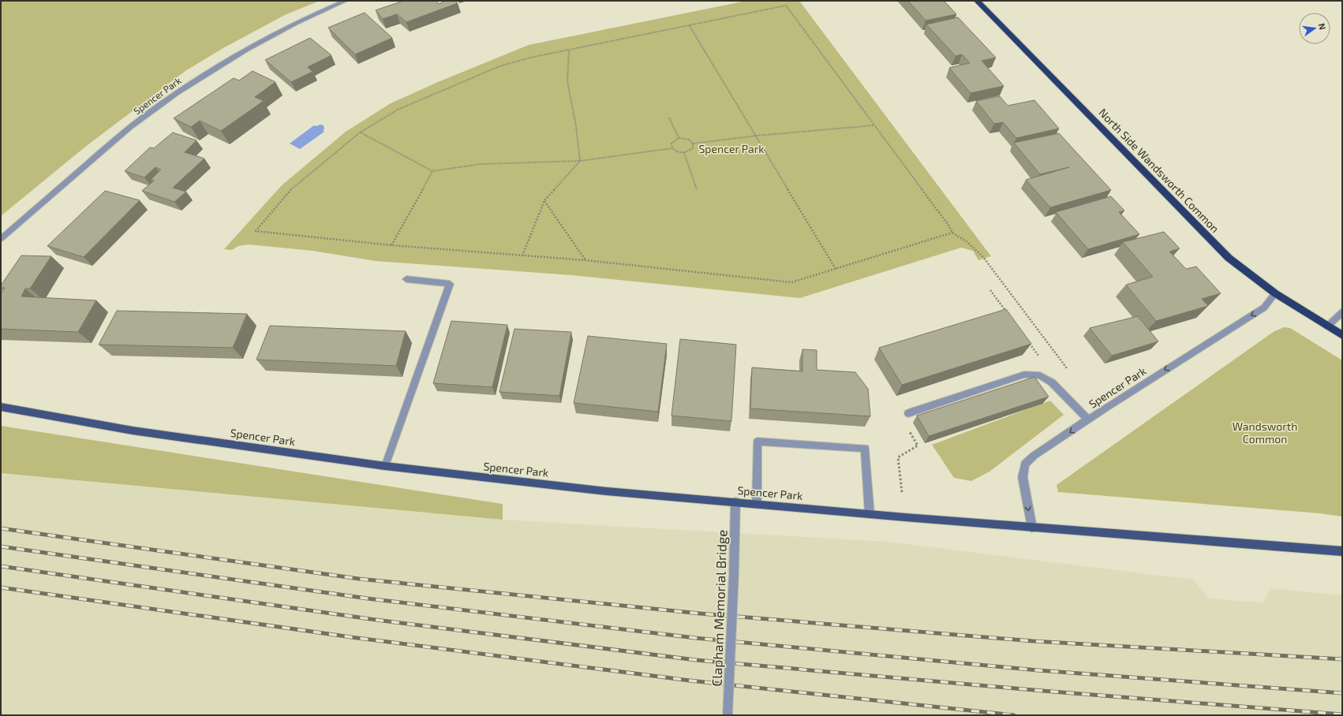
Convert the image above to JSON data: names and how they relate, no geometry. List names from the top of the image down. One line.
{"streets":{"highway":["North Side Wandsworth Common"],"main road":["Spencer Park"],"street":["Clapham Memorial Bridge"]},"crossings":[["Spencer Park","North Side Wandsworth Common"],["Spencer Park","Clapham Memorial Bridge"]],"parks":["Spencer Park","Wandsworth Common"],"north":"right"}
